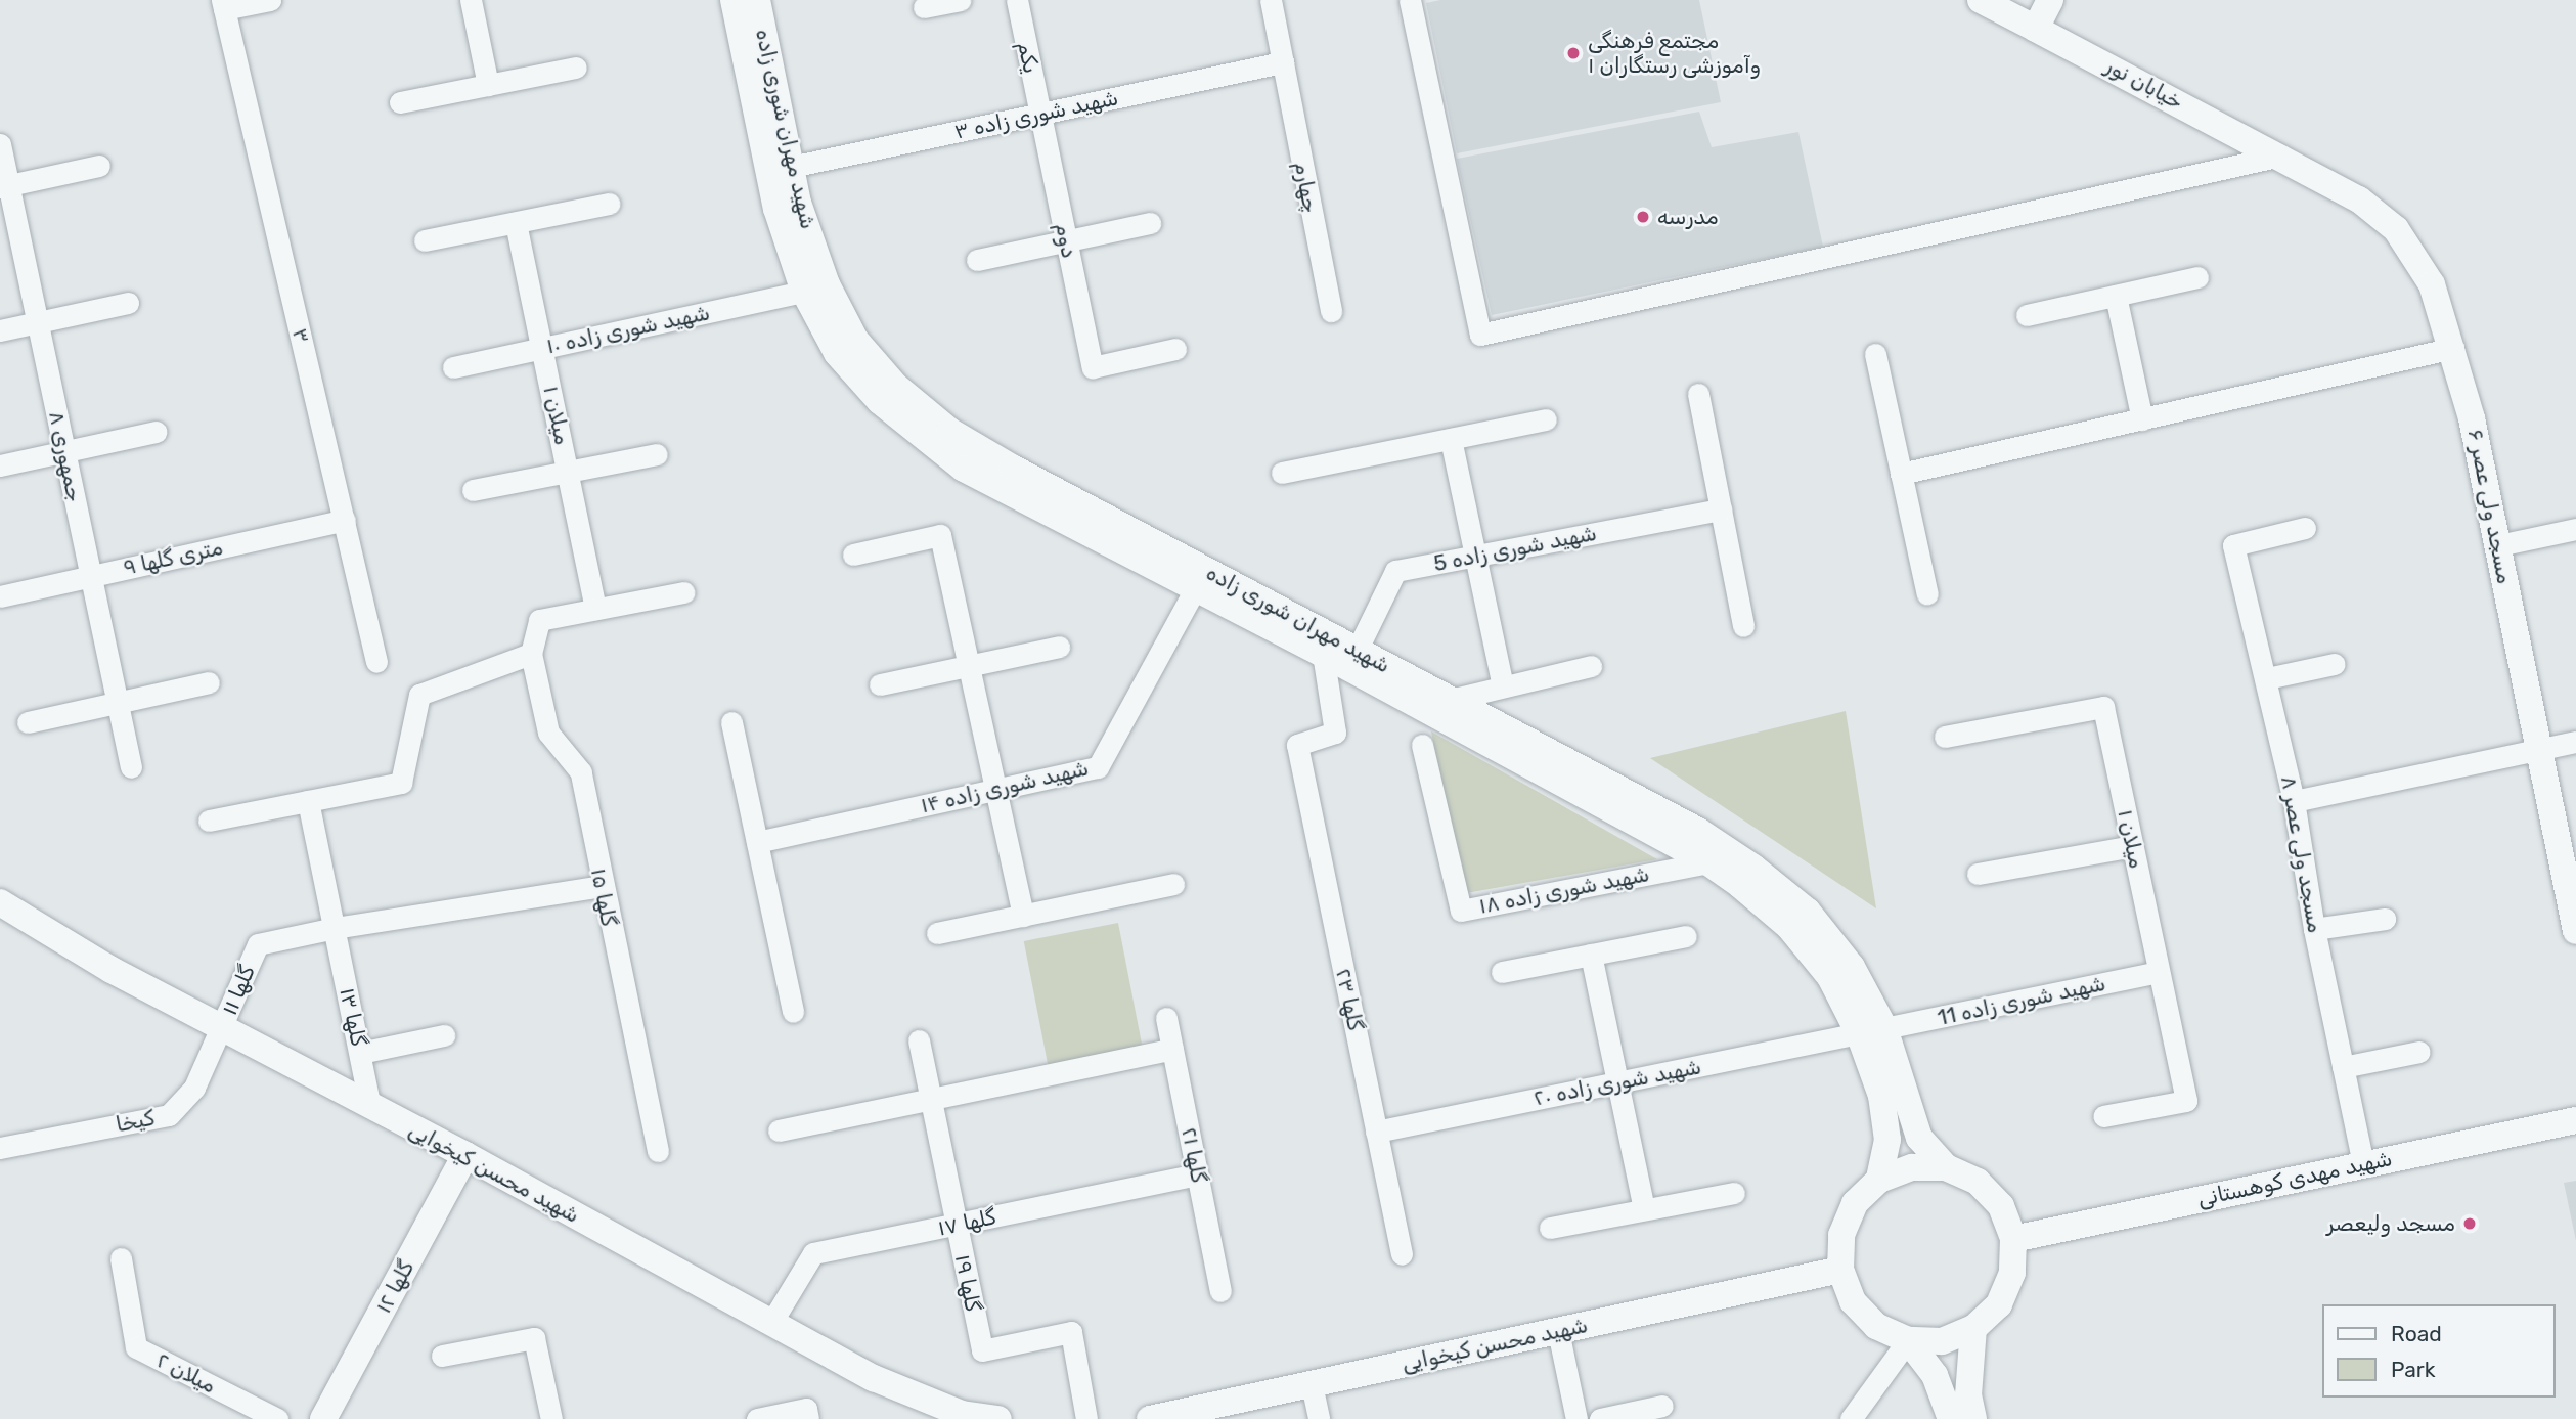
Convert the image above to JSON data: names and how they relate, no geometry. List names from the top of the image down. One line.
{"streets":{"street":["یکم","خیابان نور","شهید شوری زاده ۳","شهید مهران شوری زاده","چهارم","دوم","شهید شوری زاده ۱۰","۳","میلان ۱","جمهوری ۸","مسجد ولی عصر ۶","شهید شوری زاده 5","۹ متری گلها","شهید شوری زاده ۱۴","مسجد ولی عصر ۸","شهید شوری زاده ۱۸","گلها ۱۵","گلها ۱۱","گلها ۲۳","شهید شوری زاده 11","گلها ۱۳","شهید شوری زاده ۲۰","کیخا","گلها ۲۱","شهید محسن کیخوایی","شهید مهدی کوهستانی","گلها ۱۷","گلها ۱۹","گلها ۱۲","میلان ۲"]},"crossings":[["یکم","شهید شوری زاده ۳"],["یکم","دوم"],["خیابان نور","مسجد ولی عصر ۶"],["شهید شوری زاده ۳","شهید مهران شوری زاده"],["شهید شوری زاده ۳","چهارم"],["شهید شوری زاده ۳","دوم"],["شهید مهران شوری زاده","شهید شوری زاده ۱۰"],["شهید مهران شوری زاده","شهید شوری زاده 5"],["شهید مهران شوری زاده","شهید شوری زاده ۱۴"],["شهید مهران شوری زاده","شهید شوری زاده ۱۸"],["شهید مهران شوری زاده","گلها ۲۳"],["شهید مهران شوری زاده","شهید شوری زاده 11"],["شهید مهران شوری زاده","شهید شوری زاده ۲۰"],["شهید مهران شوری زاده","شهید محسن کیخوایی"],["شهید مهران شوری زاده","شهید مهدی کوهستانی"],["شهید شوری زاده ۱۰","میلان ۱"],["۳","۹ متری گلها"],["میلان ۱","شهید شوری زاده 11"],["جمهوری ۸","۹ متری گلها"],["مسجد ولی عصر ۸","شهید مهدی کوهستانی"],["گلها ۱۱","گلها ۱۳"],["گلها ۱۱","کیخا"],["گلها ۱۱","شهید محسن کیخوایی"],["گلها ۲۳","شهید شوری زاده ۲۰"],["شهید شوری زاده 11","شهید شوری زاده ۲۰"],["گلها ۱۳","شهید محسن کیخوایی"],["کیخا","شهید محسن کیخوایی"],["گلها ۲۱","گلها ۱۷"],["شهید محسن کیخوایی","شهید مهدی کوهستانی"],["شهید محسن کیخوایی","گلها ۱۷"],["شهید محسن کیخوایی","گلها ۱۲"],["گلها ۱۷","گلها ۱۹"]],"places":["مجتمع فرهنگی وآموزشی رستگاران ۱","مدرسه","مسجد ولیعصر"],"legend":["Road","Park"]}
